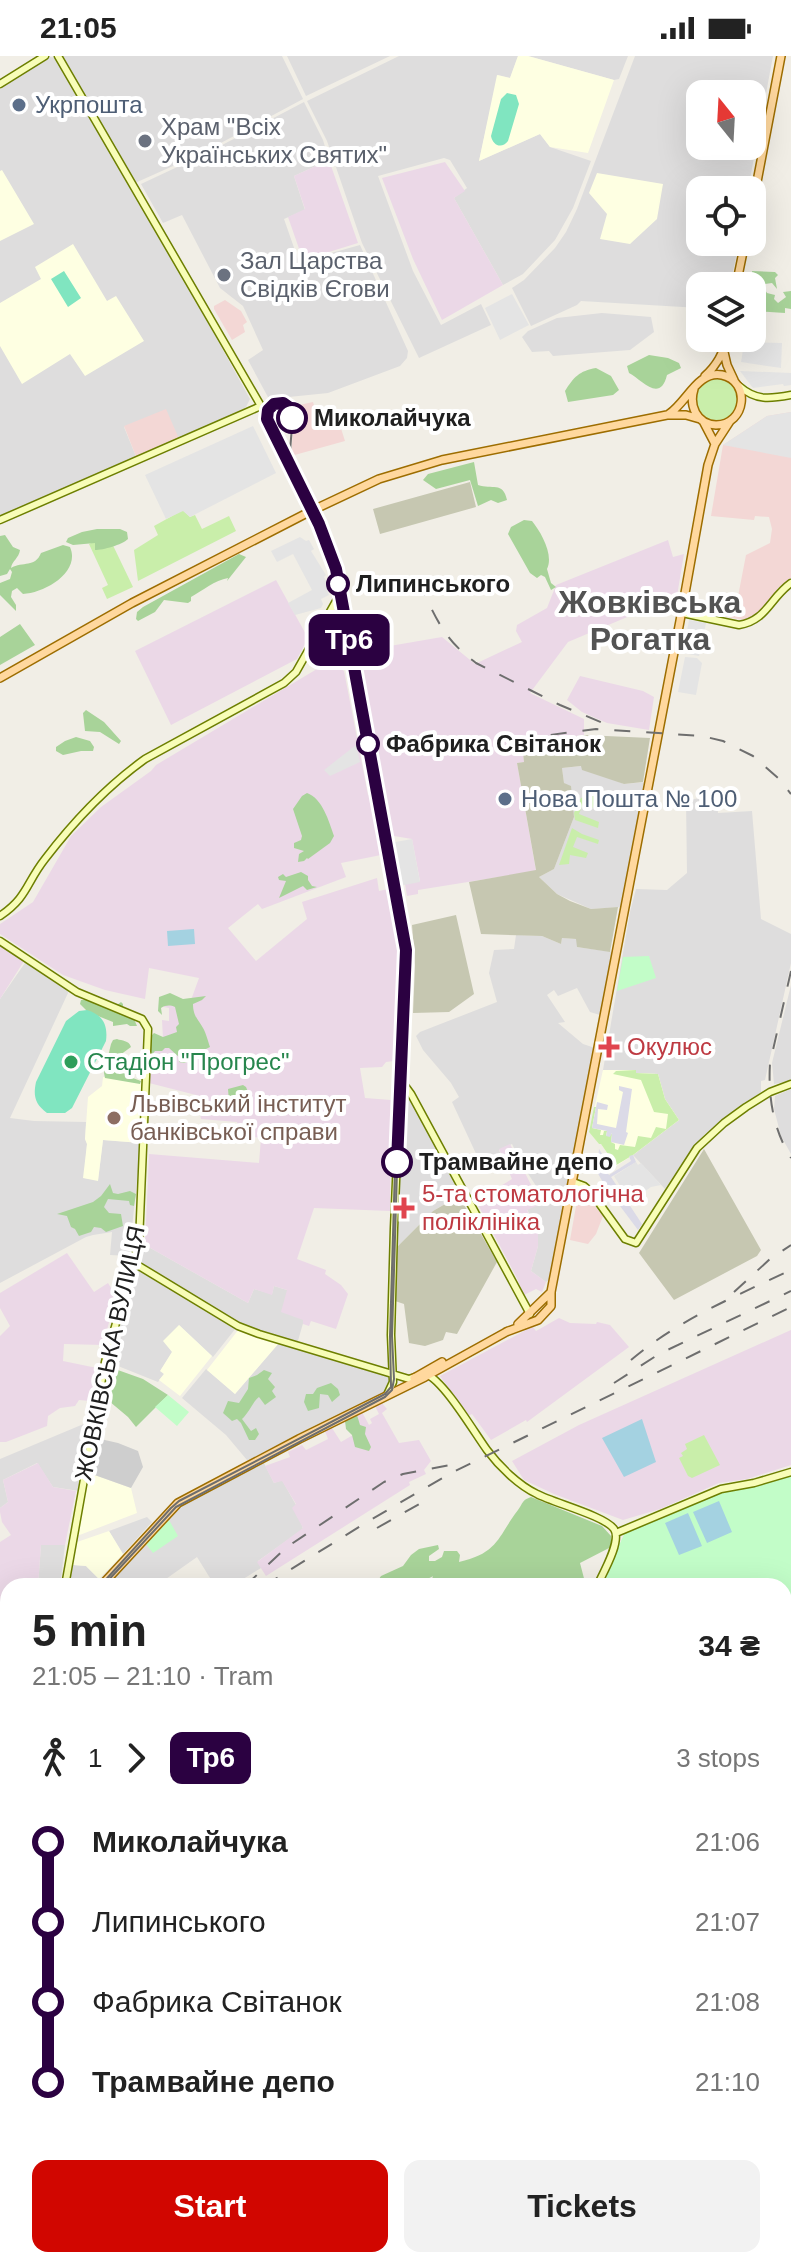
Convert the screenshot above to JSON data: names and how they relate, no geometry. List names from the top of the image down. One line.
{"streets":{"street":["ЖОВКІВСЬКА ВУЛИЦЯ"]},"districts":["Жовківська Рогатка"],"places":{"other":["Укрпошта","Храм \"Всіх Українських Святих\"","Зал Царства Свідків Єгови","Миколайчука","Липинського","Фабрика Світанок","Нова Пошта № 100","Стадіон \"Прогрес\"","Львівський інститут банківської справи","Трамвайне депо"],"health":["Окулюс","5-та стоматологічна поліклініка"]},"lines":["tram line Тр6"],"north":"top","page":{"status":"21:05","on_map":"Тр6","heading":["5 min","21:05 – 21:10 · Tram","34 ₴"],"legs":["1","Тр6","3 stops"],"list":[{"name":"Миколайчука","value":"21:06"},{"name":"Липинського","value":"21:07"},{"name":"Фабрика Світанок","value":"21:08"},{"name":"Трамвайне депо","value":"21:10"}],"buttons":["Start","Tickets"]}}
